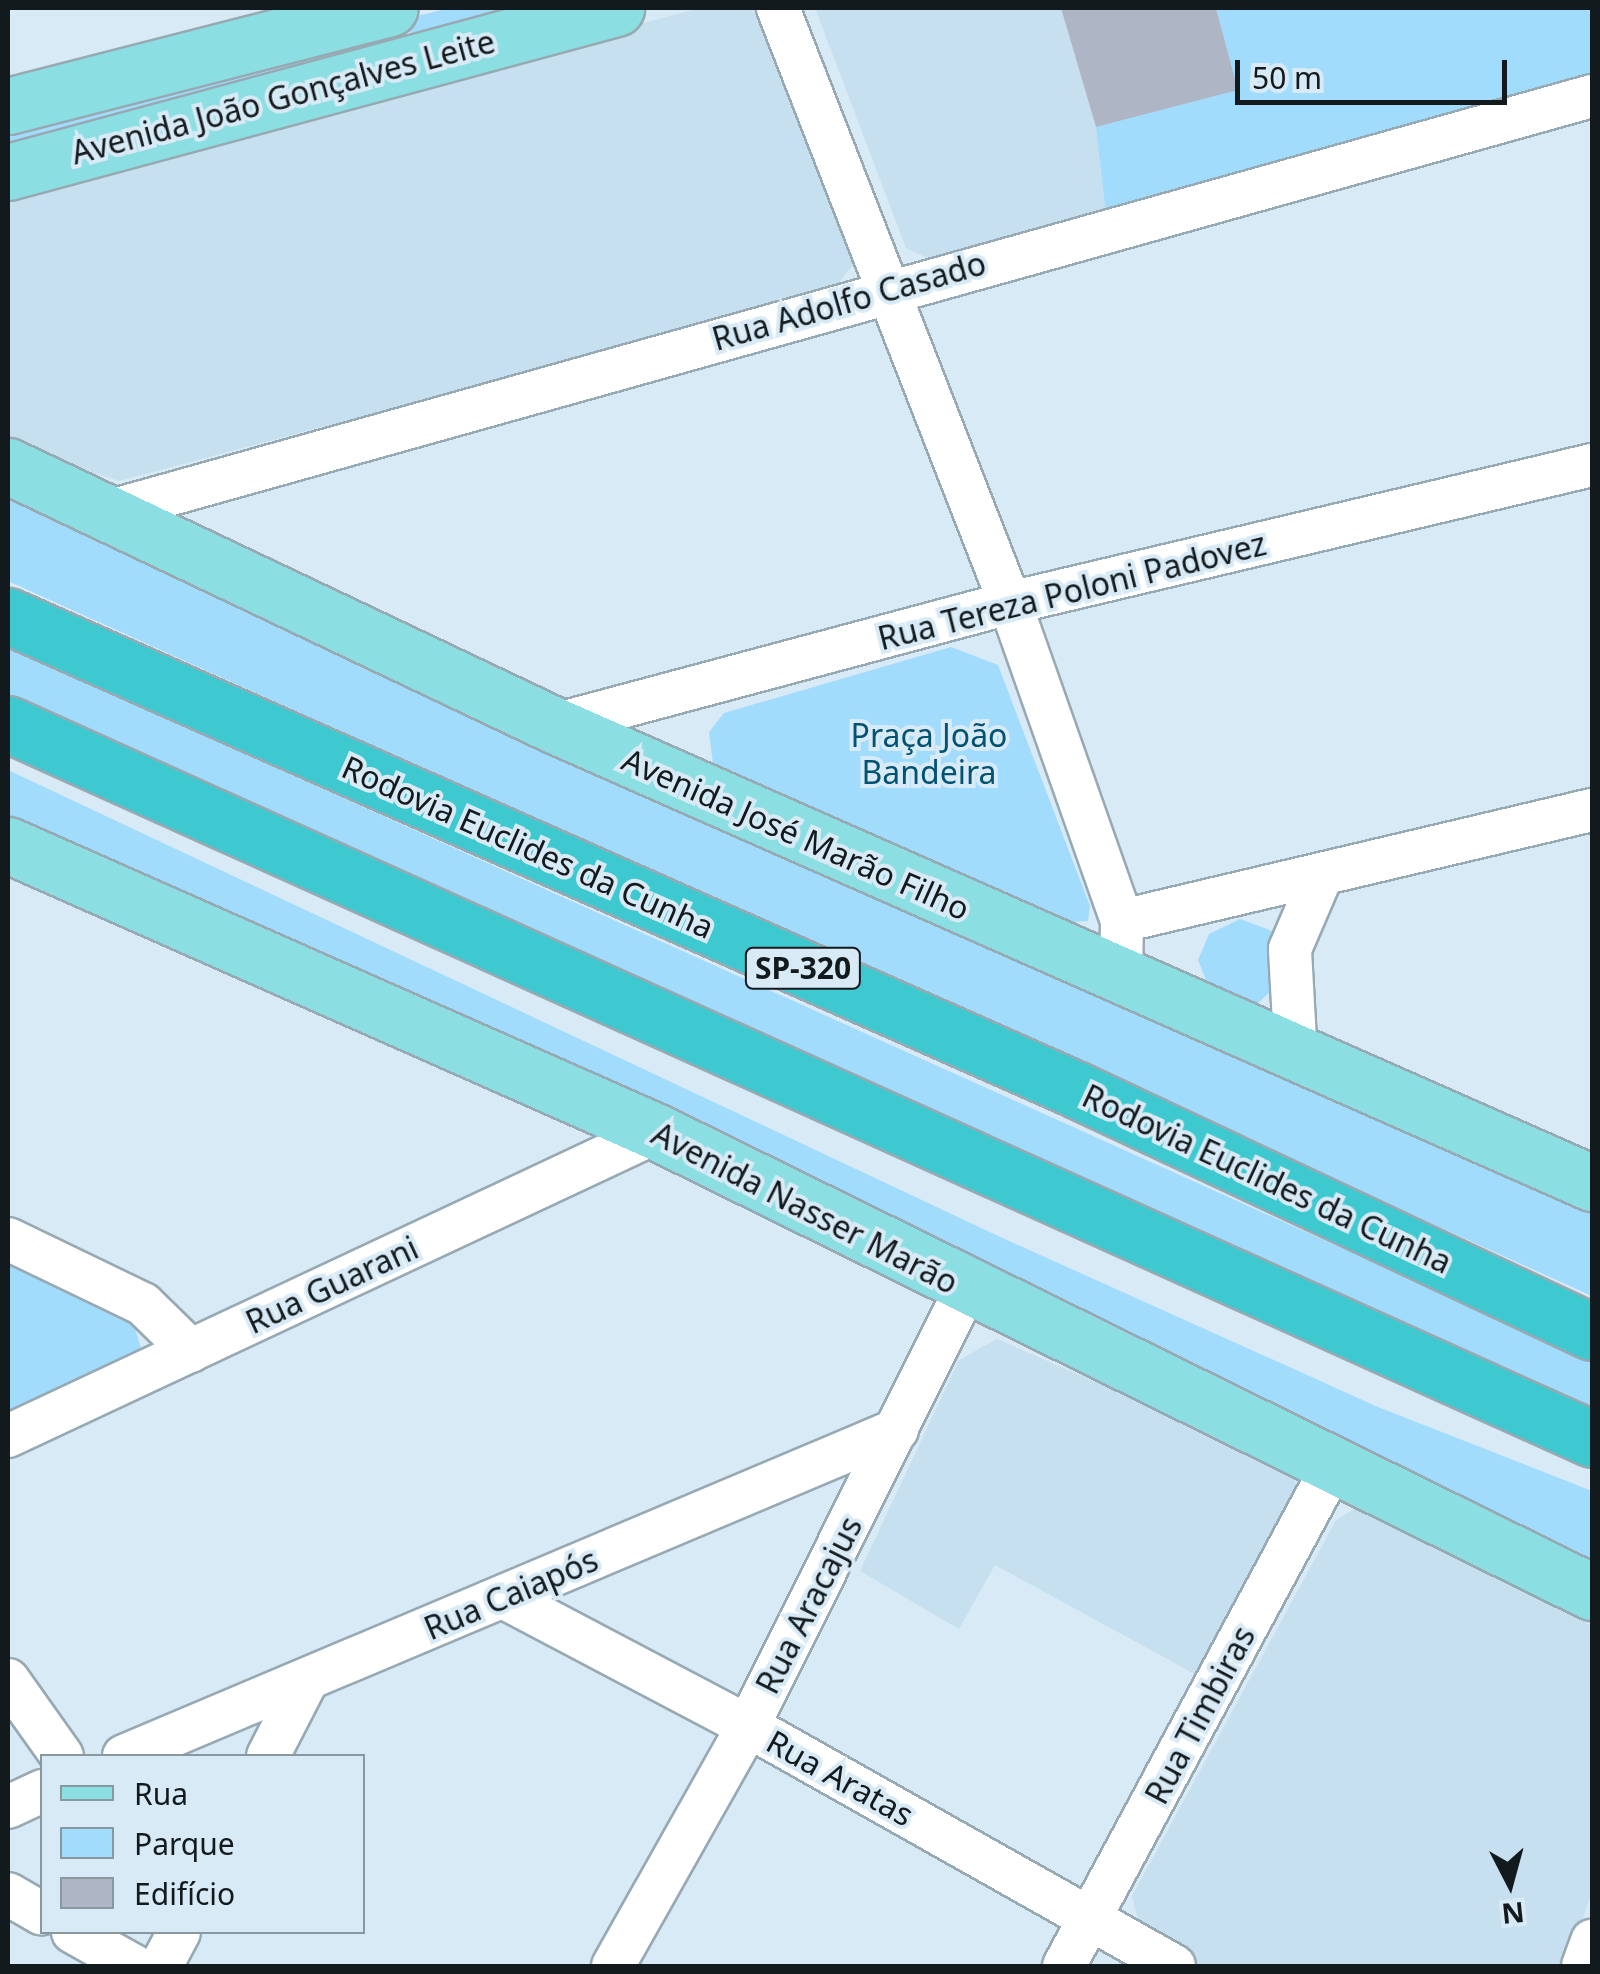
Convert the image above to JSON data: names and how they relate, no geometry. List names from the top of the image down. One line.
{"streets":{"highway":["Rodovia Euclides da Cunha","SP-320"],"main road":["Avenida João Gonçalves Leite","Avenida José Marão Filho","Avenida Nasser Marão"],"street":["Rua Adolfo Casado","Rua Tereza Poloni Padovez","Rua Guarani","Rua Caiapós","Rua Aracajus","Rua Timbiras","Rua Aratas"]},"crossings":[["Rua Adolfo Casado","Avenida José Marão Filho"],["Rua Tereza Poloni Padovez","Avenida José Marão Filho"],["Avenida Nasser Marão","Rua Guarani"],["Avenida Nasser Marão","Rua Aracajus"],["Avenida Nasser Marão","Rua Timbiras"],["Rua Caiapós","Rua Aracajus"],["Rua Caiapós","Rua Aratas"],["Rua Aracajus","Rua Aratas"],["Rua Timbiras","Rua Aratas"]],"parks":["Praça João Bandeira"],"legend":["Rua","Parque","Edifício"],"scale_bar":"50 m","north":"bottom"}
